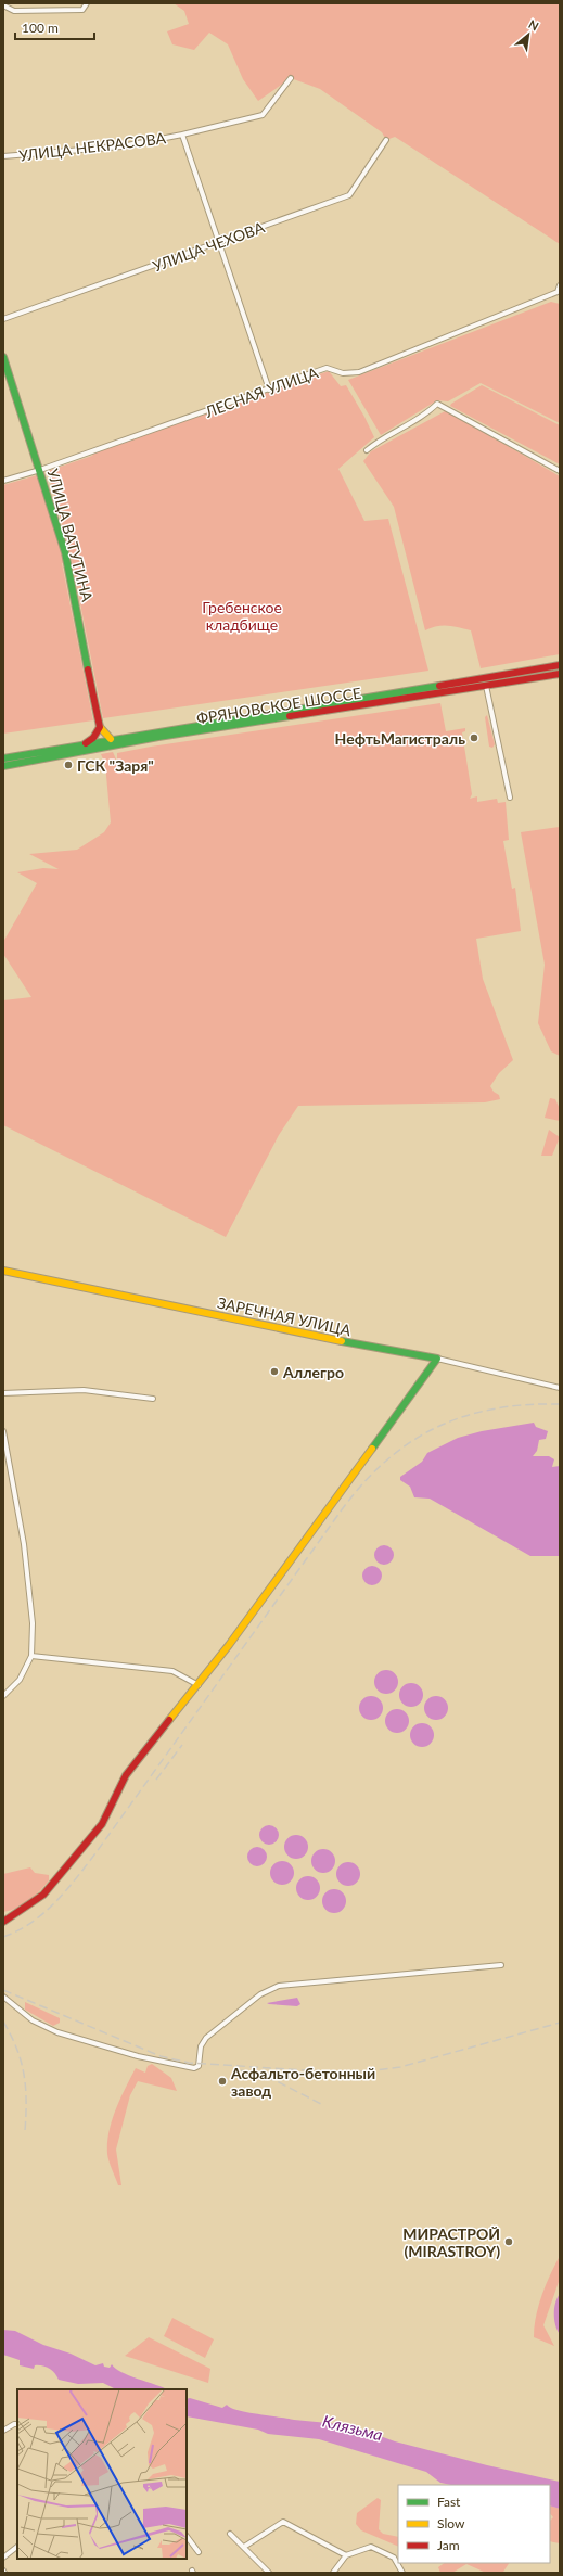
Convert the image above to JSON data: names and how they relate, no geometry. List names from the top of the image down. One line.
{"streets":{"street":["УЛИЦА НЕКРАСОВА","УЛИЦА ЧЕХОВА","ЛЕСНАЯ УЛИЦА","УЛИЦА ВАТУТИНА","ФРЯНОВСКОЕ ШОССЕ","ЗАРЕЧНАЯ УЛИЦА"]},"crossings":[["ЛЕСНАЯ УЛИЦА","УЛИЦА ВАТУТИНА"]],"water":["Клязьма"],"parks":["Гребенское кладбище"],"places":["НефтьМагистраль","ГСК \"Заря\"","Аллегро","Асфальто-бетонный завод","МИРАСТРОЙ (MIRASTROY)"],"legend":["Fast","Slow","Jam"],"scale_bar":"100 m","north":"top right"}
